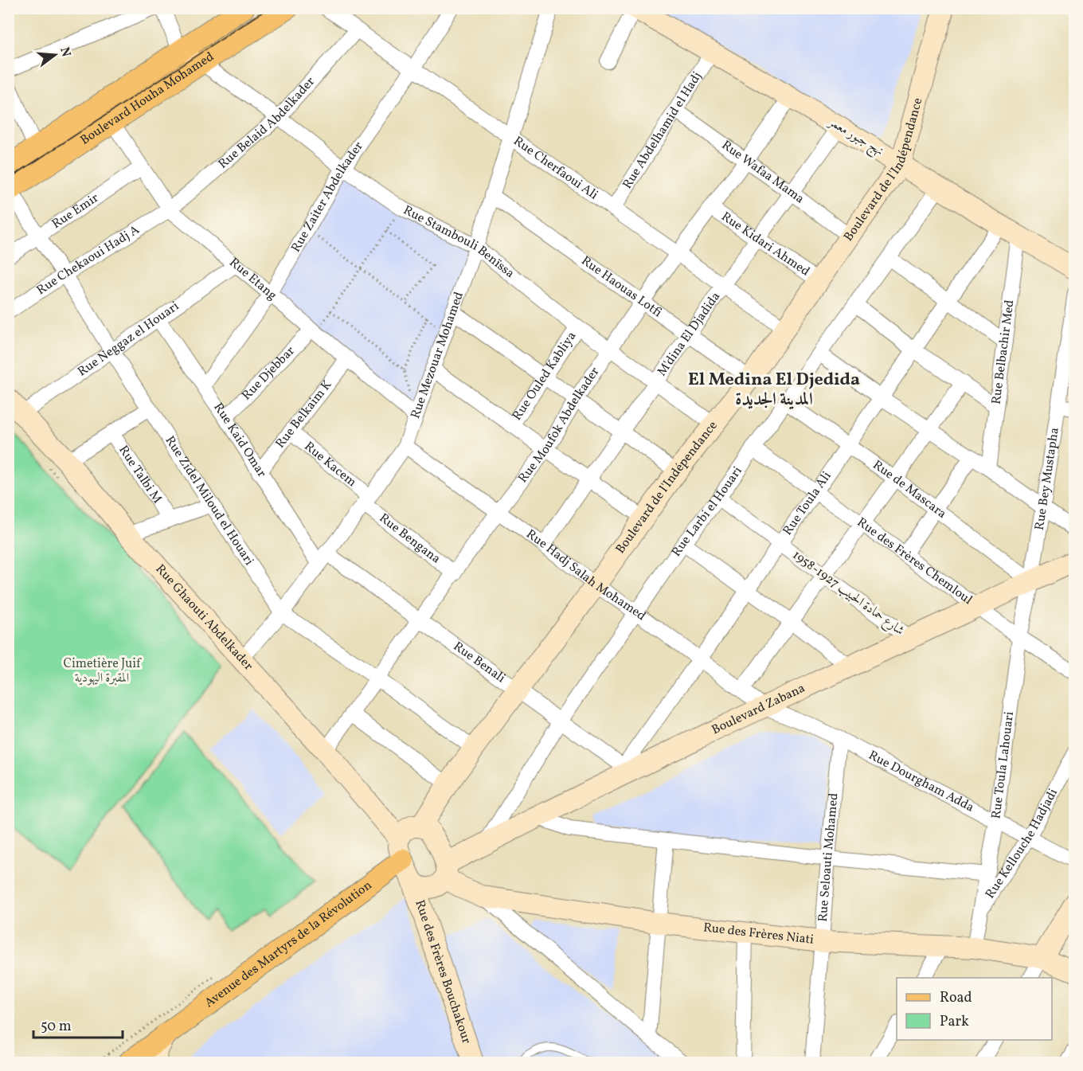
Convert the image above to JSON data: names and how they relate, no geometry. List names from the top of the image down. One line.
{"streets":{"main road":["Boulevard Houha Mohamed","نهج جبور معمر","Boulevard de l'Indépendance","Rue Ghaouti Abdelkader","Boulevard Zabana","Rue des Frères Niati","Avenue des Martyrs de la Révolution","Rue des Frères Bouchakour"],"street":["Rue Belaid Abdelkader","Rue Abdelhamid el Hadj","Rue Cherfaoui Ali","Rue Wafaa Mama","Rue Zaiter Abdelkader","Rue Emir","Rue Stambouli Benïssa","Rue Kidari Ahmed","Rue Chekaoui Hadj A","Rue Etang","Rue Haouas Lotfi","M'dina El Djadida","Rue Neggaz el Houari","Rue Belbachir Med","Rue Mezouar Mohamed","Rue Djebbar","Rue Ouled Kabliya","Rue Belkaim K","Rue Moufok Abdelkader","Rue Kaid Omar","Rue Kacem","Rue Talbi M","Rue Bey Mustapha","Rue de Mascara","Rue Zidel Miloud el Houari","Rue Toula Ali","Rue Larbi el Houari","Rue Bengana","Rue des Frères Chemloul","Rue Hadj Salah Mohamed","شارع حمادة الحبيب 1927-1958","Rue Benali","Rue Toula Lahouari","Rue Dourgham Adda","Rue Kellouche Hadjadi","Rue Seloauti Mohamed"]},"crossings":[["Boulevard Houha Mohamed","Rue Stambouli Benïssa"],["Boulevard Houha Mohamed","Rue Etang"],["Boulevard Houha Mohamed","Rue Zidel Miloud el Houari"],["Rue Belaid Abdelkader","Rue Cherfaoui Ali"],["Rue Belaid Abdelkader","Rue Stambouli Benïssa"],["Rue Belaid Abdelkader","Rue Chekaoui Hadj A"],["Rue Belaid Abdelkader","Rue Etang"],["Rue Abdelhamid el Hadj","نهج جبور معمر"],["Rue Abdelhamid el Hadj","Rue Cherfaoui Ali"],["Rue Abdelhamid el Hadj","Rue Wafaa Mama"],["نهج جبور معمر","Boulevard de l'Indépendance"],["نهج جبور معمر","M'dina El Djadida"],["نهج جبور معمر","Rue Belbachir Med"],["نهج جبور معمر","Rue Moufok Abdelkader"],["نهج جبور معمر","Rue Toula Ali"],["نهج جبور معمر","Rue Larbi el Houari"],["Rue Cherfaoui Ali","Boulevard de l'Indépendance"],["Rue Cherfaoui Ali","Rue Zaiter Abdelkader"],["Rue Cherfaoui Ali","M'dina El Djadida"],["Rue Cherfaoui Ali","Rue Mezouar Mohamed"],["Rue Cherfaoui Ali","Rue Moufok Abdelkader"],["Boulevard de l'Indépendance","Rue Wafaa Mama"],["Boulevard de l'Indépendance","Rue Stambouli Benïssa"],["Boulevard de l'Indépendance","Rue Kidari Ahmed"],["Boulevard de l'Indépendance","Rue Haouas Lotfi"],["Boulevard de l'Indépendance","Rue Zidel Miloud el Houari"],["Boulevard de l'Indépendance","Rue Hadj Salah Mohamed"],["Boulevard de l'Indépendance","Rue Ghaouti Abdelkader"],["Boulevard de l'Indépendance","Rue Benali"],["Boulevard de l'Indépendance","Boulevard Zabana"],["Boulevard de l'Indépendance","Rue des Frères Niati"],["Boulevard de l'Indépendance","Avenue des Martyrs de la Révolution"],["Boulevard de l'Indépendance","Rue des Frères Bouchakour"],["Rue Wafaa Mama","M'dina El Djadida"],["Rue Wafaa Mama","Rue Moufok Abdelkader"],["Rue Zaiter Abdelkader","Rue Stambouli Benïssa"],["Rue Zaiter Abdelkader","Rue Etang"],["Rue Zaiter Abdelkader","Rue Kaid Omar"],["Rue Emir","Rue Etang"],["Rue Emir","Rue Zidel Miloud el Houari"],["Rue Stambouli Benïssa","M'dina El Djadida"],["Rue Stambouli Benïssa","Rue Mezouar Mohamed"],["Rue Stambouli Benïssa","Rue Ouled Kabliya"],["Rue Stambouli Benïssa","Rue Moufok Abdelkader"],["Rue Kidari Ahmed","M'dina El Djadida"],["Rue Kidari Ahmed","Rue Moufok Abdelkader"],["Rue Chekaoui Hadj A","Rue Etang"],["Rue Chekaoui Hadj A","Rue Zidel Miloud el Houari"],["Rue Etang","Rue Neggaz el Houari"],["Rue Etang","Rue Mezouar Mohamed"],["Rue Etang","Rue Djebbar"],["Rue Etang","Rue Belkaim K"],["Rue Haouas Lotfi","M'dina El Djadida"],["Rue Haouas Lotfi","Rue Mezouar Mohamed"],["Rue Haouas Lotfi","Rue Moufok Abdelkader"],["M'dina El Djadida","Rue Hadj Salah Mohamed"],["Rue Neggaz el Houari","Rue Kaid Omar"],["Rue Neggaz el Houari","Rue Zidel Miloud el Houari"],["Rue Neggaz el Houari","Rue Ghaouti Abdelkader"],["Rue Mezouar Mohamed","Rue Kaid Omar"],["Rue Mezouar Mohamed","Rue Kacem"],["Rue Mezouar Mohamed","Rue Zidel Miloud el Houari"],["Rue Mezouar Mohamed","Rue Bengana"],["Rue Mezouar Mohamed","Rue Hadj Salah Mohamed"],["Rue Mezouar Mohamed","Rue Ghaouti Abdelkader"],["Rue Mezouar Mohamed","Rue Benali"],["Rue Djebbar","Rue Kaid Omar"],["Rue Belkaim K","Rue Kaid Omar"],["Rue Belkaim K","Rue Kacem"],["Rue Moufok Abdelkader","Rue Zidel Miloud el Houari"],["Rue Moufok Abdelkader","Rue Bengana"],["Rue Moufok Abdelkader","Rue Hadj Salah Mohamed"],["Rue Moufok Abdelkader","Rue Ghaouti Abdelkader"],["Rue Moufok Abdelkader","Rue Benali"],["Rue Kaid Omar","Rue Benali"],["Rue Kacem","Rue Bengana"],["Rue Bey Mustapha","Rue de Mascara"],["Rue Bey Mustapha","Boulevard Zabana"],["Rue Bey Mustapha","Rue Toula Lahouari"],["Rue de Mascara","Rue Toula Ali"],["Rue de Mascara","Rue Larbi el Houari"],["Rue de Mascara","Boulevard Zabana"],["Rue de Mascara","Rue Toula Lahouari"],["Rue Toula Ali","Rue des Frères Chemloul"],["Rue Toula Ali","Rue Hadj Salah Mohamed"],["Rue Toula Ali","شارع حمادة الحبيب 1927-1958"],["Rue Toula Ali","Rue Benali"],["Rue Toula Ali","Boulevard Zabana"],["Rue Larbi el Houari","Rue des Frères Chemloul"],["Rue Larbi el Houari","Rue Hadj Salah Mohamed"],["Rue Larbi el Houari","شارع حمادة الحبيب 1927-1958"],["Rue Larbi el Houari","Rue Benali"],["Rue Larbi el Houari","Boulevard Zabana"],["Rue des Frères Chemloul","Boulevard Zabana"],["Rue des Frères Chemloul","Rue Toula Lahouari"],["Rue Hadj Salah Mohamed","Boulevard Zabana"],["Rue Hadj Salah Mohamed","Rue Dourgham Adda"],["شارع حمادة الحبيب 1927-1958","Boulevard Zabana"],["Rue Ghaouti Abdelkader","Boulevard Zabana"],["Rue Ghaouti Abdelkader","Rue des Frères Niati"],["Rue Ghaouti Abdelkader","Avenue des Martyrs de la Révolution"],["Rue Ghaouti Abdelkader","Rue des Frères Bouchakour"],["Rue Benali","Boulevard Zabana"],["Boulevard Zabana","Rue Toula Lahouari"],["Boulevard Zabana","Rue Dourgham Adda"],["Boulevard Zabana","Rue des Frères Niati"],["Boulevard Zabana","Avenue des Martyrs de la Révolution"],["Boulevard Zabana","Rue des Frères Bouchakour"],["Rue Toula Lahouari","Rue Dourgham Adda"],["Rue Toula Lahouari","Rue Kellouche Hadjadi"],["Rue Toula Lahouari","Rue des Frères Niati"],["Rue Dourgham Adda","Rue Kellouche Hadjadi"],["Rue Dourgham Adda","Rue Seloauti Mohamed"],["Rue Seloauti Mohamed","Rue des Frères Niati"],["Rue des Frères Niati","Avenue des Martyrs de la Révolution"],["Rue des Frères Niati","Rue des Frères Bouchakour"],["Avenue des Martyrs de la Révolution","Rue des Frères Bouchakour"]],"districts":["El Medina El Djedida المدينة الجديدة"],"parks":["Cimetière Juif المقبرة اليهودية"],"legend":["Road","Park"],"scale_bar":"50 m","north":"right"}
